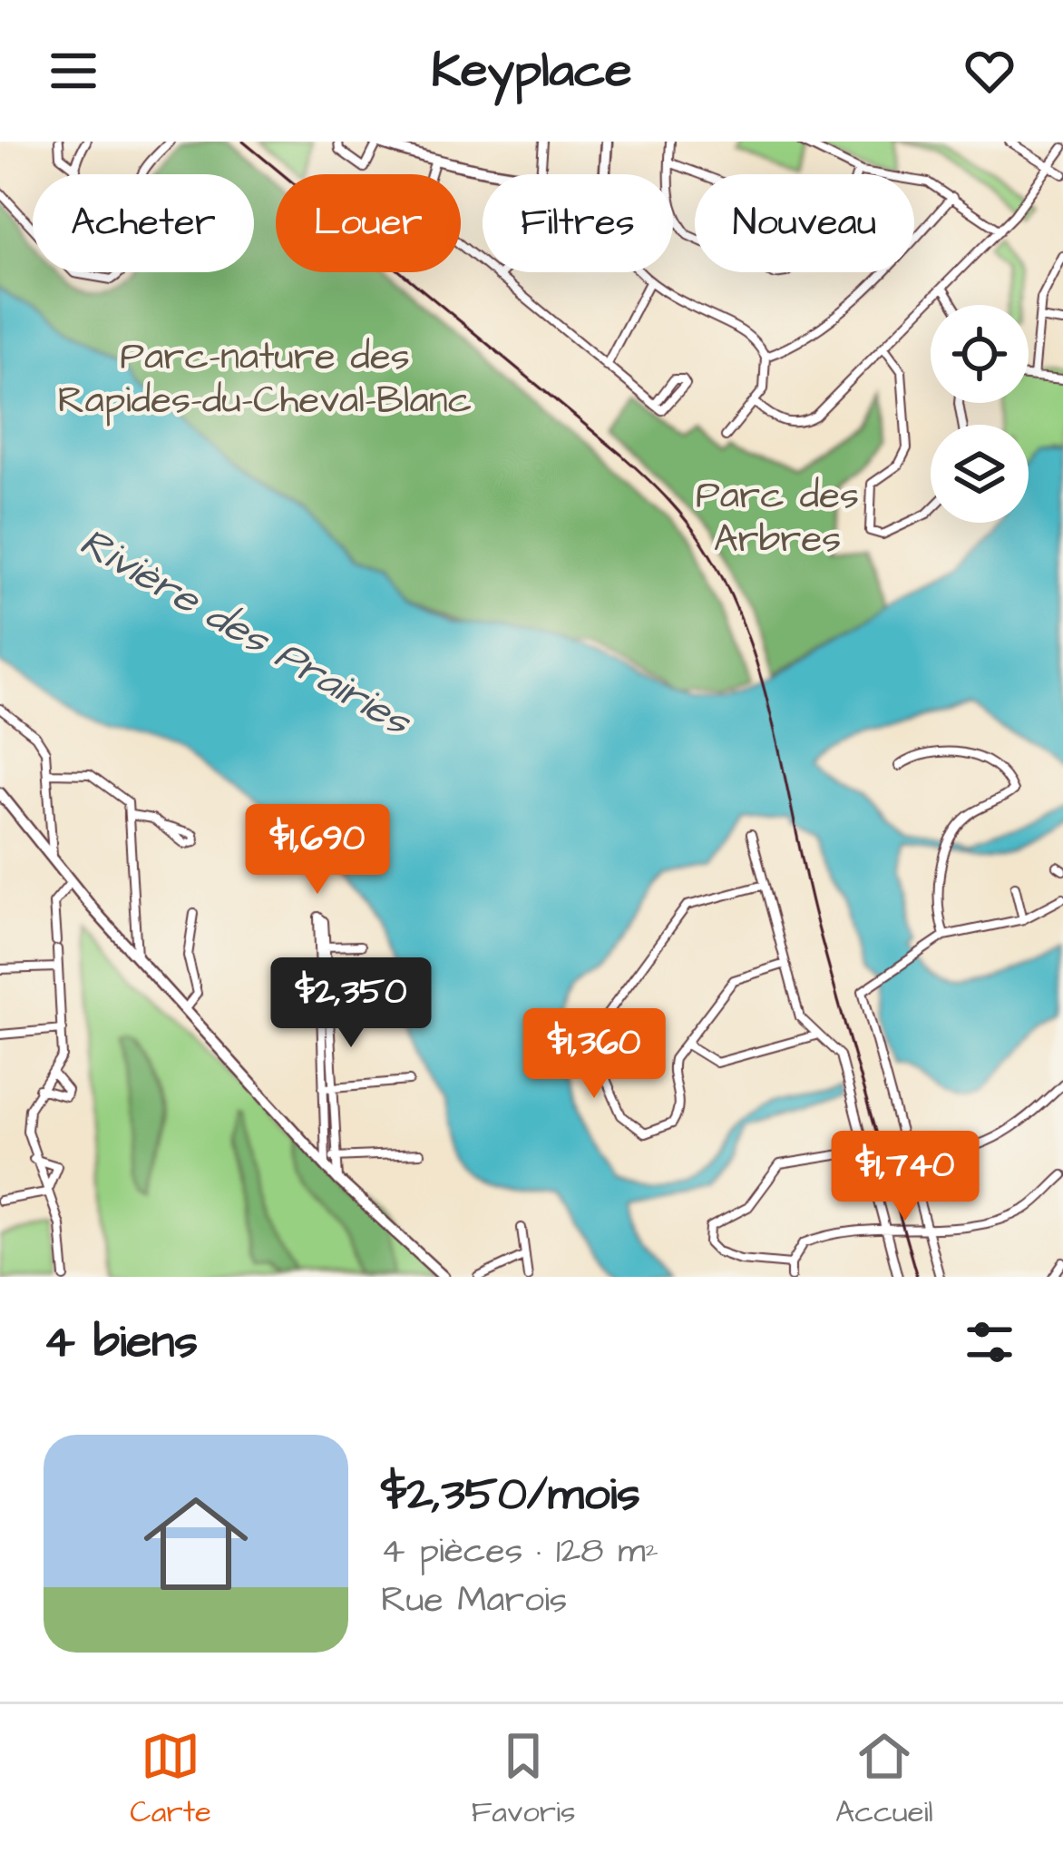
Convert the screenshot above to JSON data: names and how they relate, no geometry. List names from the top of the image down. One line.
{"water":["Rivière des Prairies"],"parks":["Parc-nature des Rapides-du-Cheval-Blanc","Parc des Arbres"],"page":{"header":"Keyplace","chip":["Acheter","Louer","Filtres","Nouveau"],"price":["$1,690","$2,350","$1,360","$1,740"],"heading":"4 biens","list":[{"name":"$2,350/mois","note":"4 pièces · 128 m² · Rue Marois"}],"tabs":["Carte","Favoris","Accueil"]}}
